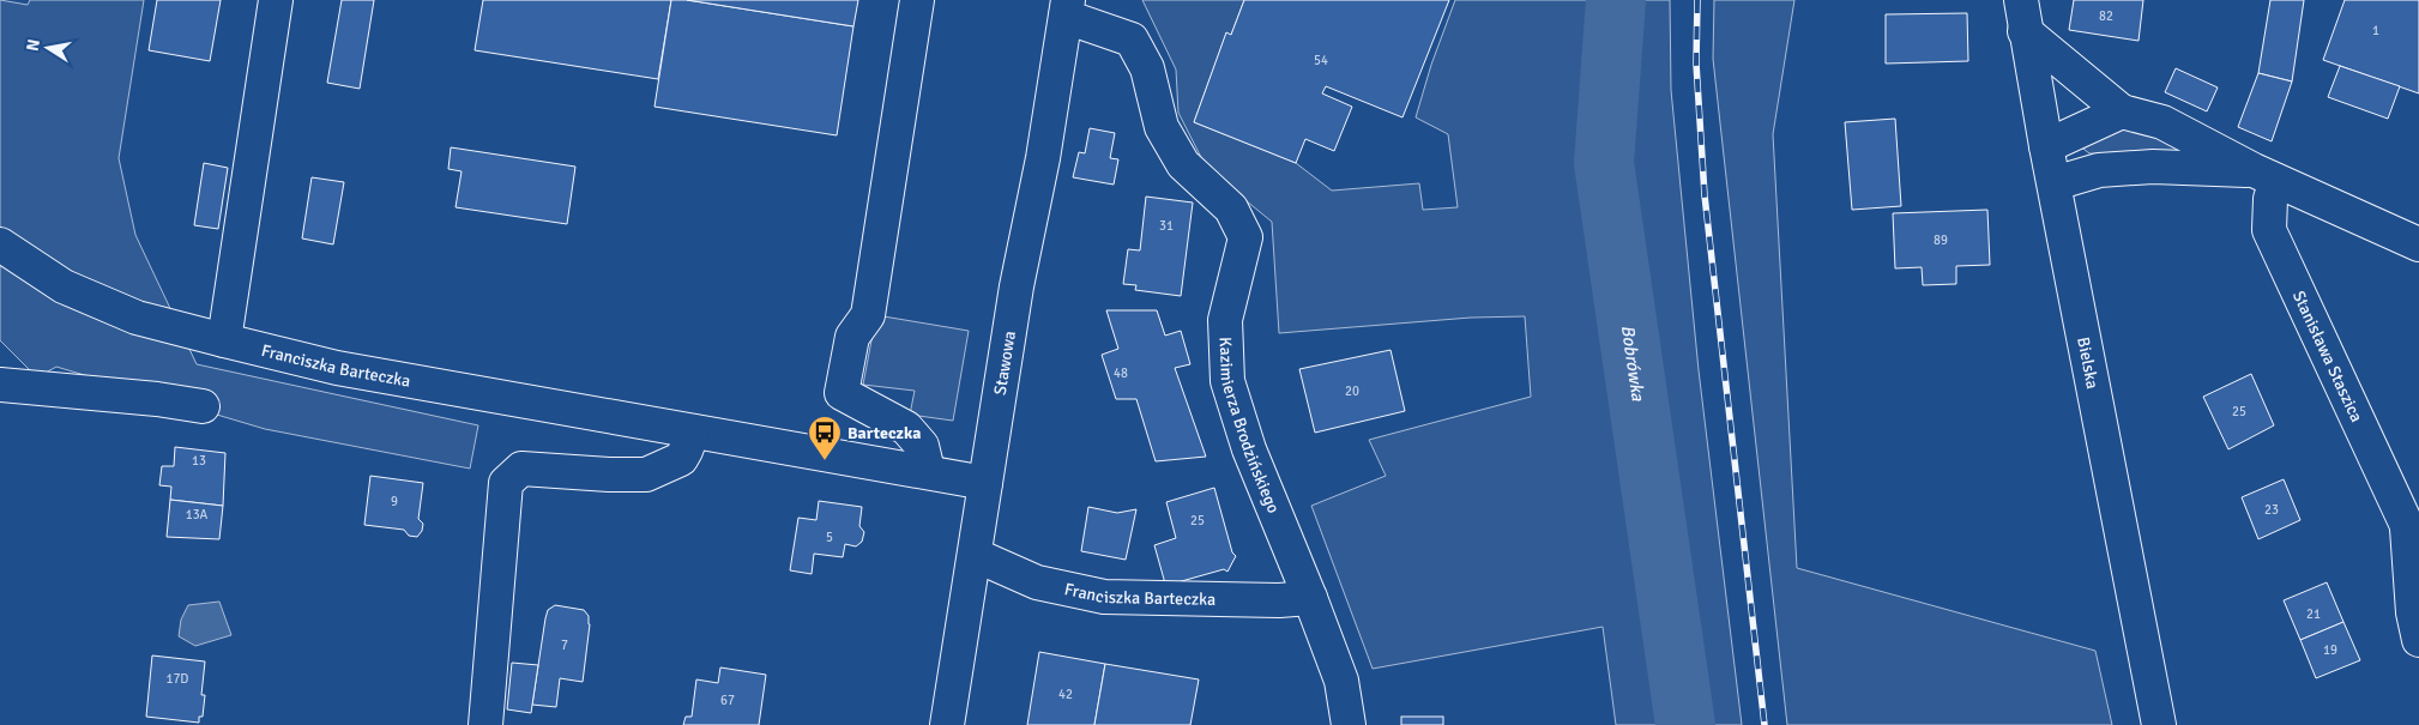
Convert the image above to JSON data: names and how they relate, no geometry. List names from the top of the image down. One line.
{"streets":{"street":["Stanisława Staszica","Stawowa","Bielska","Franciszka Barteczka","Kazimierza Brodzińskiego"]},"crossings":[["Stawowa","Franciszka Barteczka"],["Stawowa","Kazimierza Brodzińskiego"],["Franciszka Barteczka","Kazimierza Brodzińskiego"]],"water":["Bobrówka"],"places":{"bus stop":["Barteczka"]},"house_numbers":["82","1","54","31","89","48","20","25","13","9","23","13A","25","5","21","7","19","17D","42","67"],"north":"left"}
